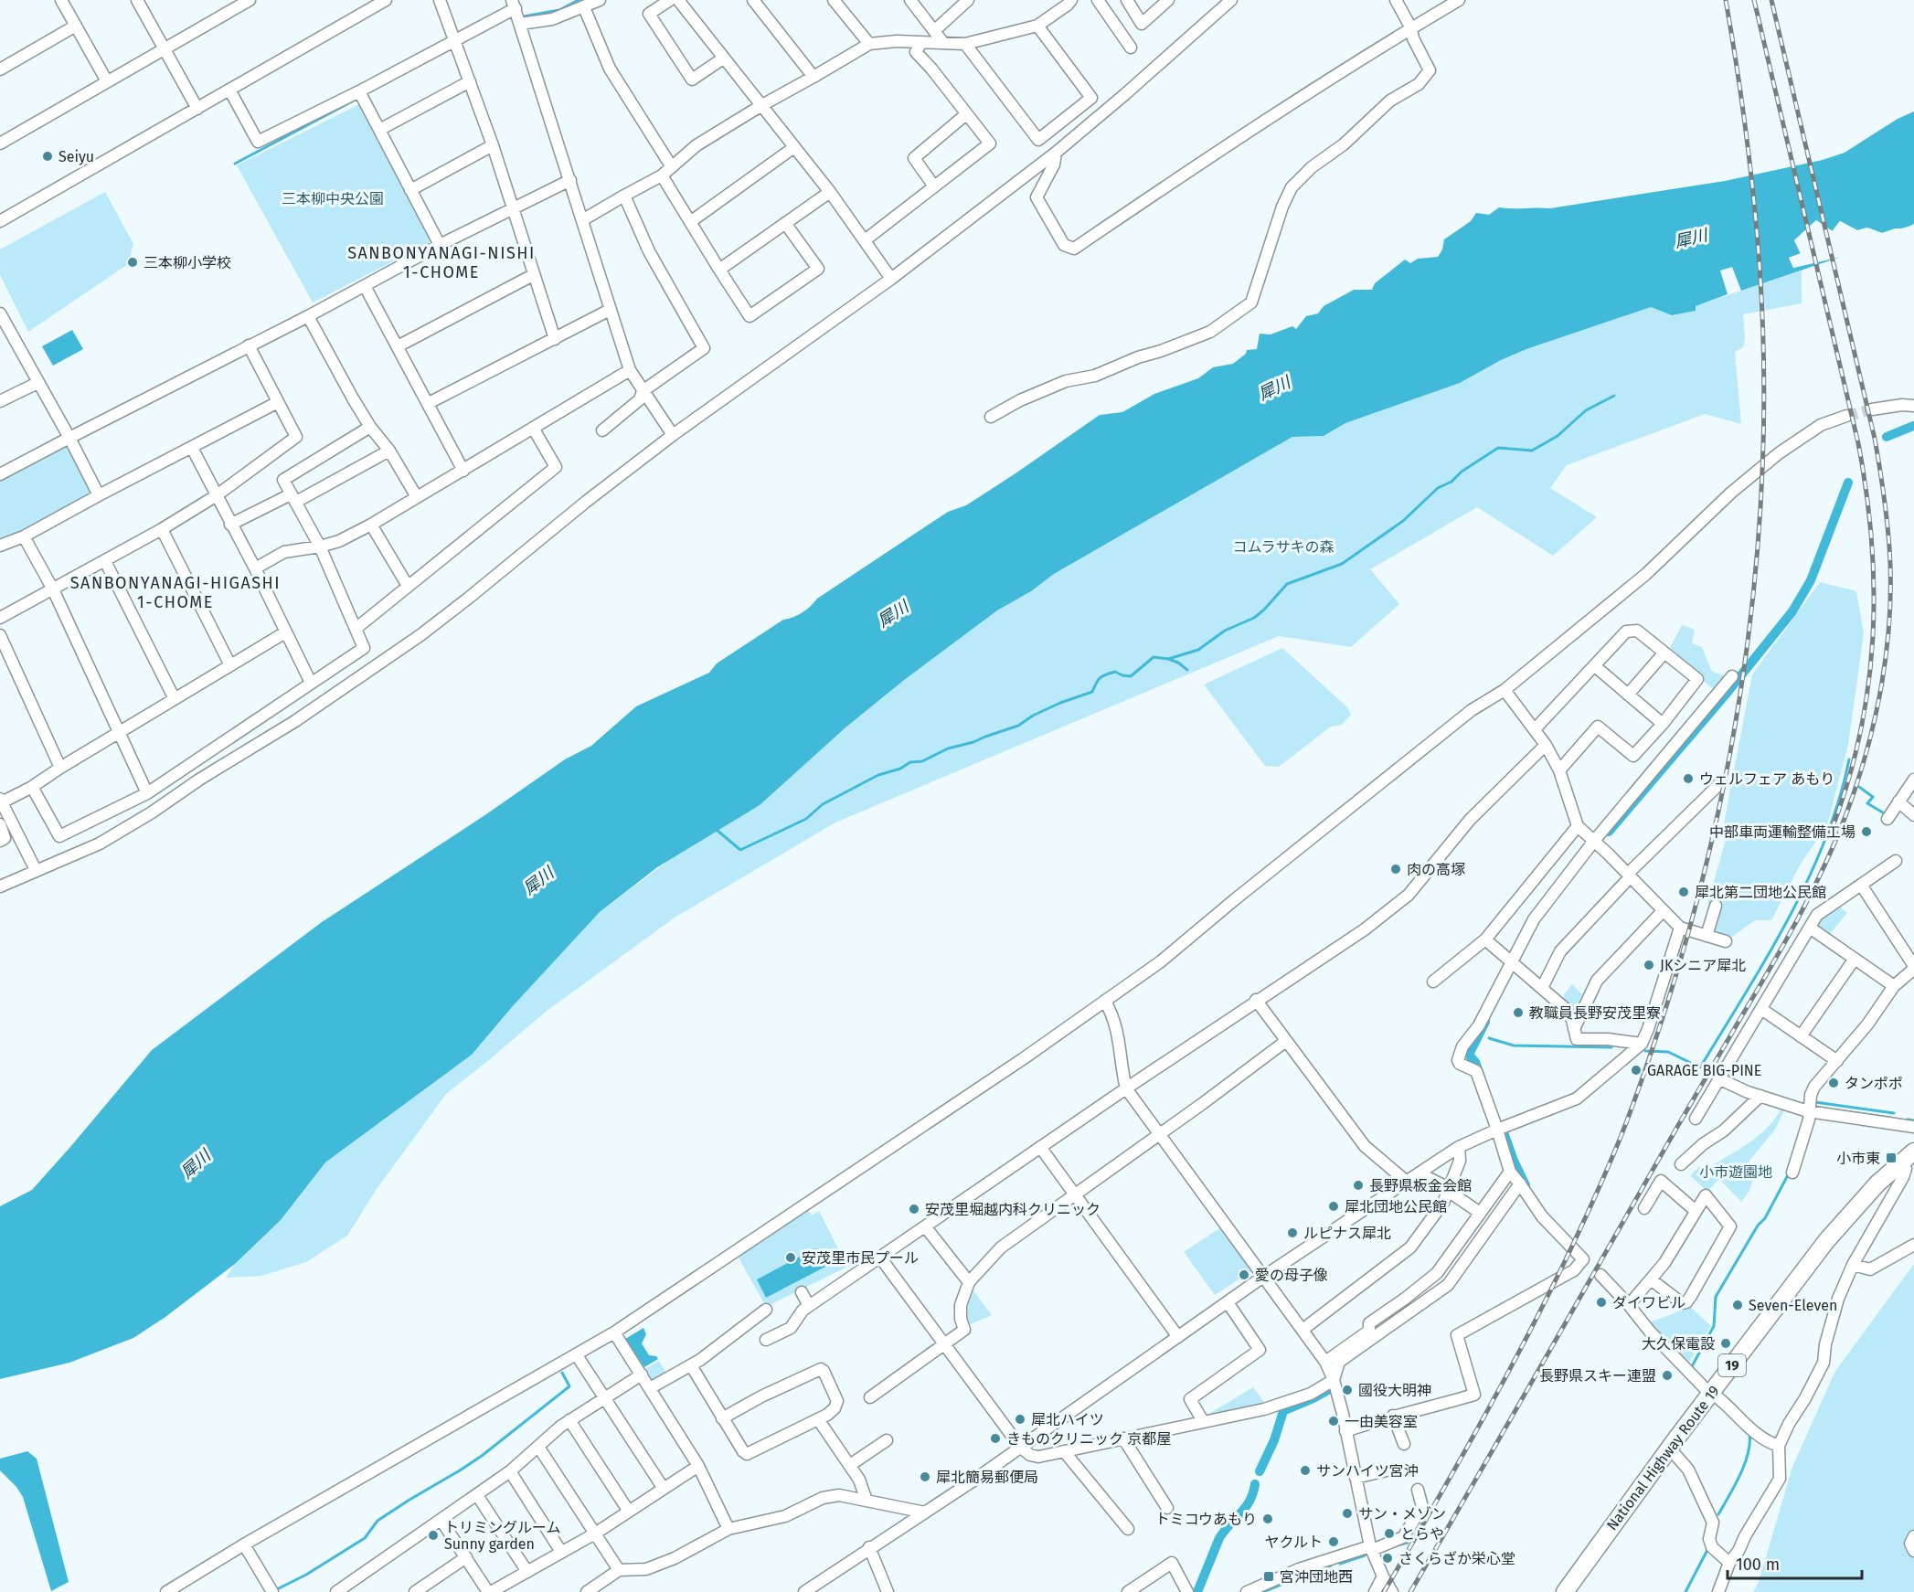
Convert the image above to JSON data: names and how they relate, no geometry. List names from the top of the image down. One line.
{"streets":{"highway":["19","National Highway Route 19"]},"districts":["SANBONYANAGI-NISHI 1-CHOME","SANBONYANAGI-HIGASHI 1-CHOME"],"water":["犀川"],"parks":["三本柳中央公園","コムラサキの森","小市遊園地"],"places":{"other":["Seiyu","三本柳小学校","ウェルフェア あもり","中部車両運輸整備工場","肉の高塚","犀北第二団地公民館","JKシニア犀北","教職員長野安茂里寮","GARAGE BIG-PINE","タンポポ","長野県板金会館","犀北団地公民館","安茂里堀越内科クリニック","ルピナス犀北","安茂里市民プール","愛の母子像","ダイワビル","Seven-Eleven","大久保電設","長野県スキー連盟","國役大明神","犀北ハイツ","一由美容室","きものクリニック 京都屋","サンハイツ宮沖","犀北簡易郵便局","サン・メゾン","トミコウあもり","とらや","トリミングルーム Sunny garden","ヤクルト","さくらざか栄心堂"],"transit":["小市東","宮沖団地西"]},"scale_bar":"100 m"}
